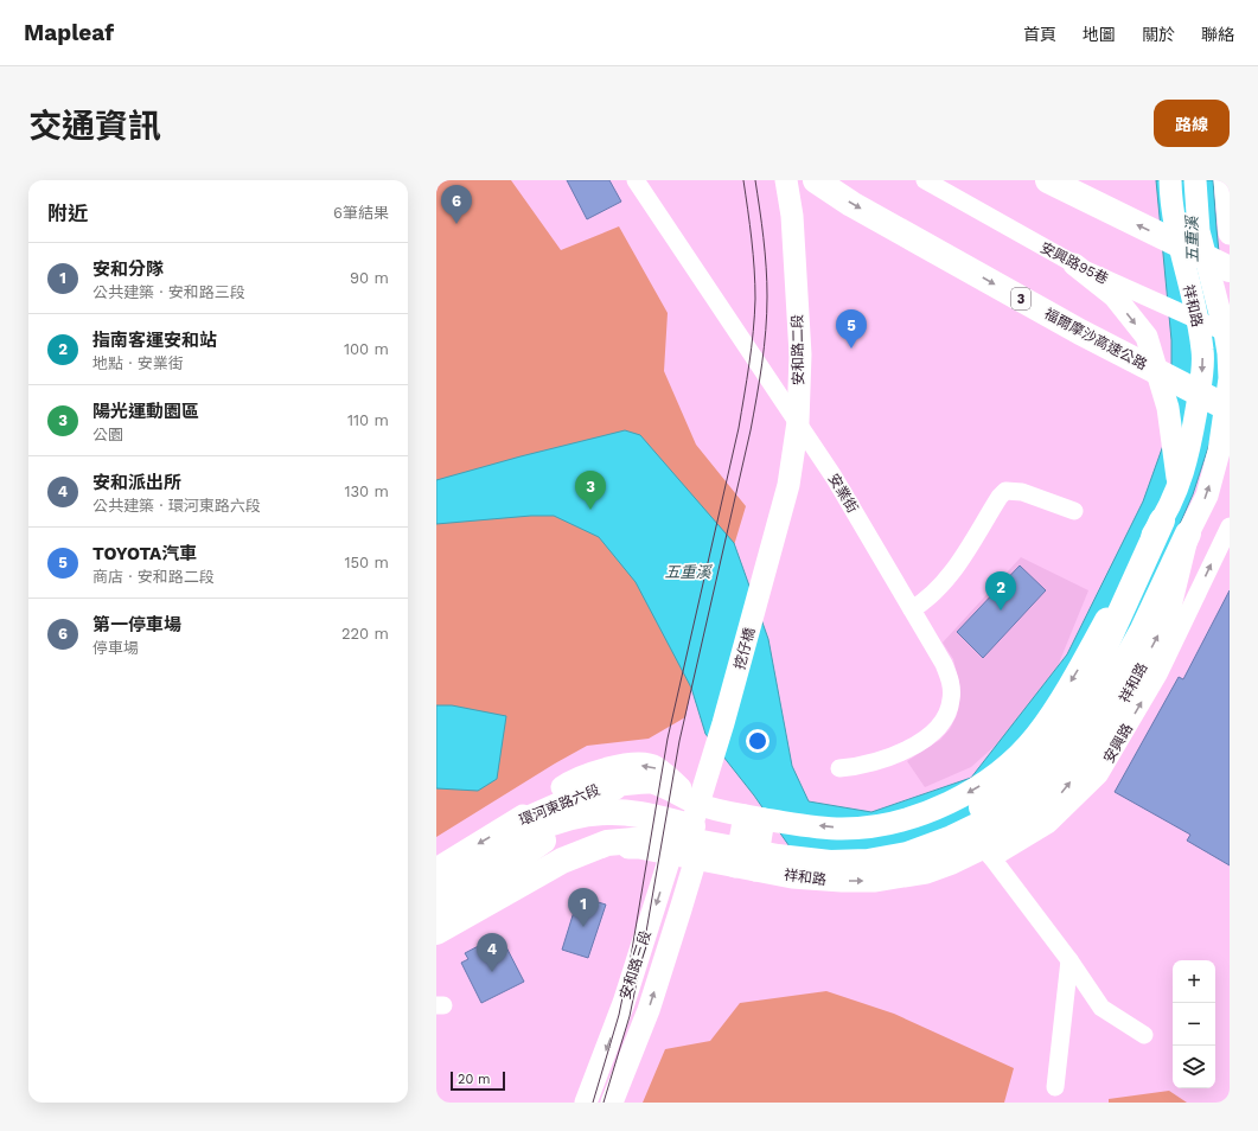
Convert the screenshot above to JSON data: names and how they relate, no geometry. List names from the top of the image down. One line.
{"streets":{"highway":["3","福爾摩沙高速公路"],"main road":["祥和路","安和路二段","挖仔橋","環河東路六段","安和路三段"],"street":["安興路95巷","安業街","安興路"]},"crossings":[["安興路95巷","祥和路"],["祥和路","安興路"],["祥和路","環河東路六段"],["祥和路","安和路三段"],["安和路二段","安業街"],["安和路二段","挖仔橋"],["挖仔橋","安和路三段"],["環河東路六段","安和路三段"]],"one_way":["安興路"],"water":["五重溪"],"scale_bar":"20 m","page":{"header":"Mapleaf","nav":["首頁","地圖","關於","聯絡"],"title":"交通資訊","buttons":"路線","heading":["附近","6筆結果"],"pins":["6","5","3","2","1","4"],"list":[{"mark":"1","name":"安和分隊","note":"公共建築 · 安和路三段","value":"90 m"},{"mark":"2","name":"指南客運安和站","note":"地點 · 安業街","value":"100 m"},{"mark":"3","name":"陽光運動園區","note":"公園","value":"110 m"},{"mark":"4","name":"安和派出所","note":"公共建築 · 環河東路六段","value":"130 m"},{"mark":"5","name":"TOYOTA汽車","note":"商店 · 安和路二段","value":"150 m"},{"mark":"6","name":"第一停車場","note":"停車場","value":"220 m"}],"map_buttons":["+","−"],"scale":"20 m"}}
